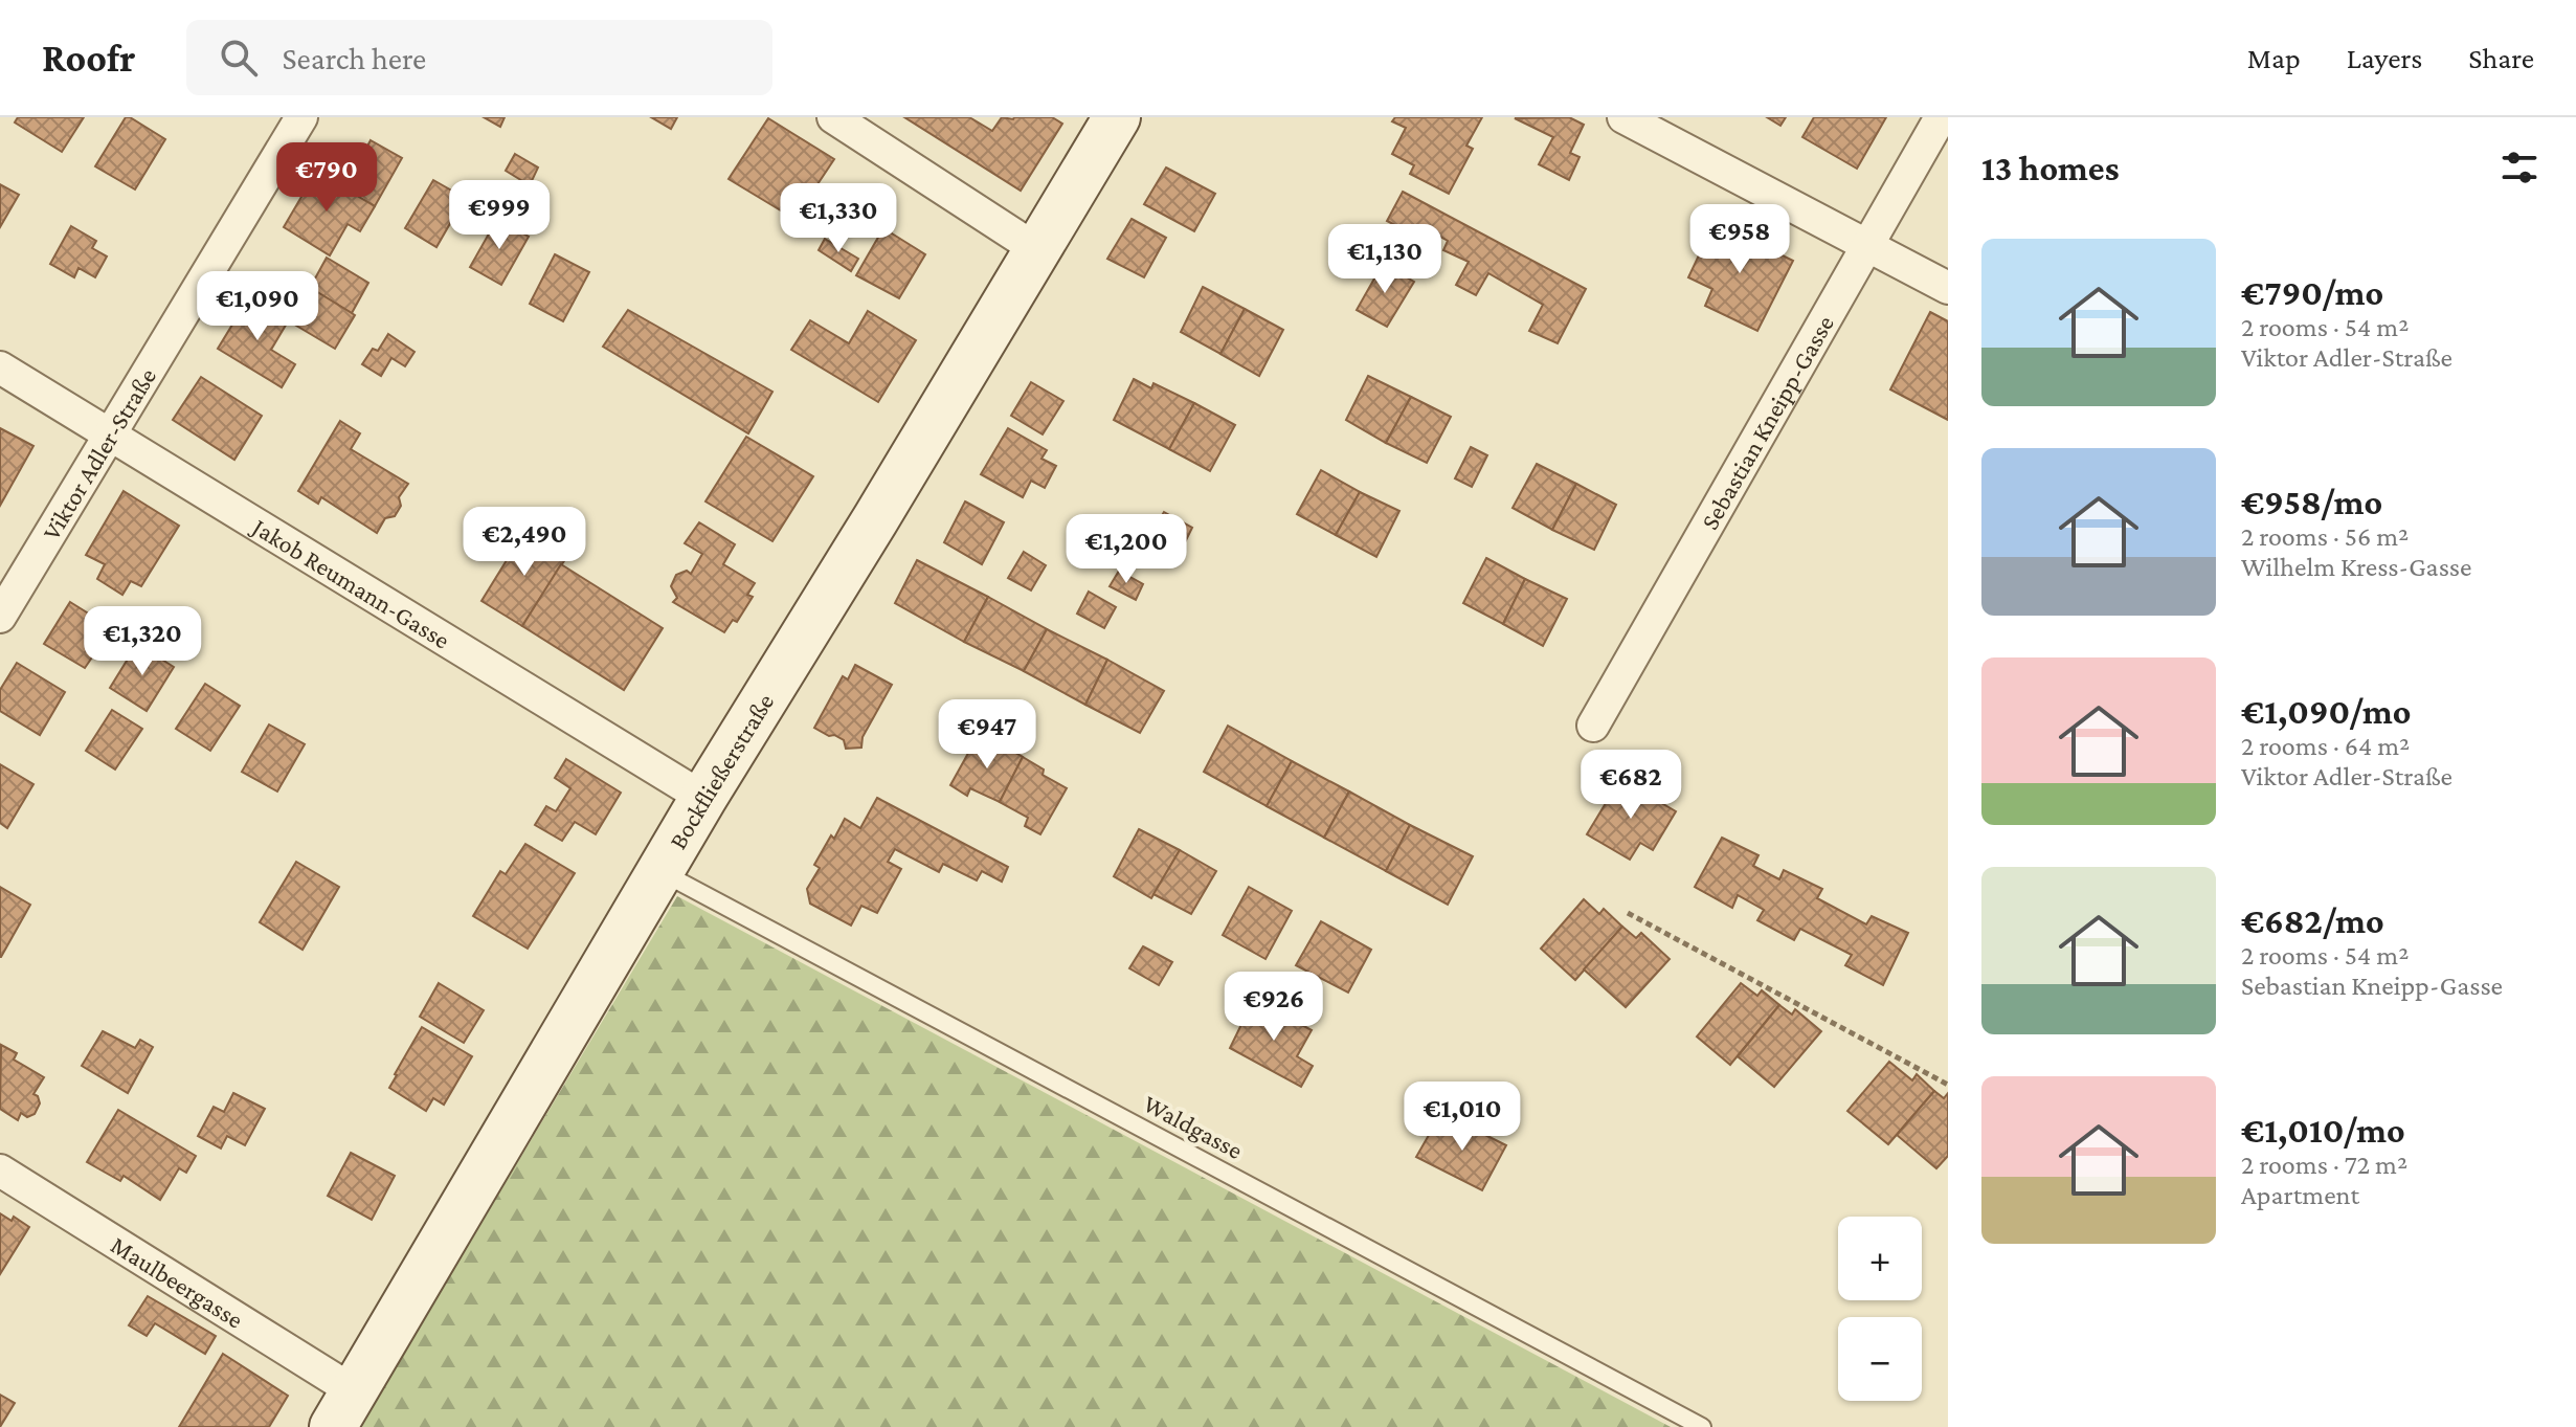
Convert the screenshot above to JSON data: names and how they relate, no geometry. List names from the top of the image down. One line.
{"streets":{"main road":["Bockfließerstraße"],"street":["Sebastian Kneipp-Gasse","Viktor Adler-Straße","Jakob Reumann-Gasse","Maulbeergasse"],"lane":["Waldgasse"]},"crossings":[["Viktor Adler-Straße","Jakob Reumann-Gasse"],["Jakob Reumann-Gasse","Bockfließerstraße"],["Bockfließerstraße","Waldgasse"],["Bockfließerstraße","Maulbeergasse"]],"page":{"header":"Roofr","search":"Search here","nav":["Map","Layers","Share"],"heading":"13 homes","price":["€790","€999","€1,330","€958","€1,130","€1,090","€2,490","€1,200","€1,320","€947","€682","€926","€1,010"],"list":[{"name":"€790/mo","note":"2 rooms · 54 m² · Viktor Adler-Straße"},{"name":"€958/mo","note":"2 rooms · 56 m² · Wilhelm Kress-Gasse"},{"name":"€1,090/mo","note":"2 rooms · 64 m² · Viktor Adler-Straße"},{"name":"€682/mo","note":"2 rooms · 54 m² · Sebastian Kneipp-Gasse"},{"name":"€1,010/mo","note":"2 rooms · 72 m² · Apartment"}],"map_buttons":["+","−"]}}
